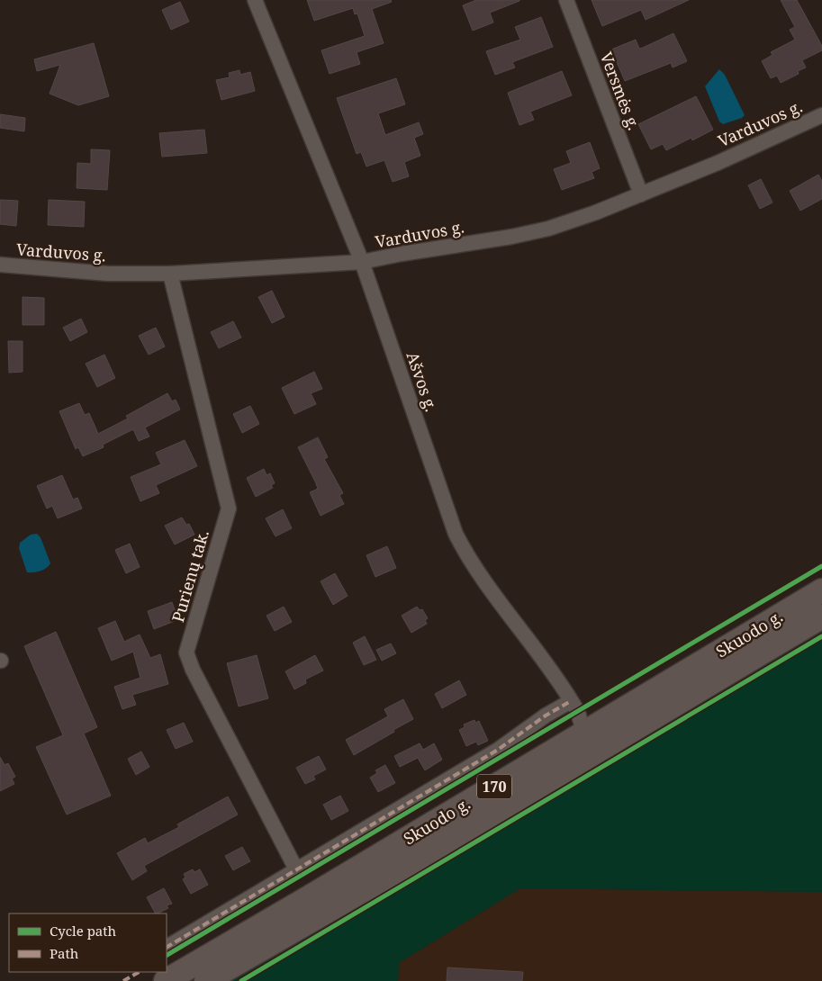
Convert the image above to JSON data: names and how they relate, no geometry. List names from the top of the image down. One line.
{"streets":{"main road":["Skuodo g.","170"],"street":["Versmės g.","Varduvos g.","Ašvos g.","Purienų tak."]},"crossings":[["Versmės g.","Varduvos g."],["Varduvos g.","Ašvos g."],["Varduvos g.","Purienų tak."],["Ašvos g.","Skuodo g."]],"legend":["Cycle path","Path"]}
